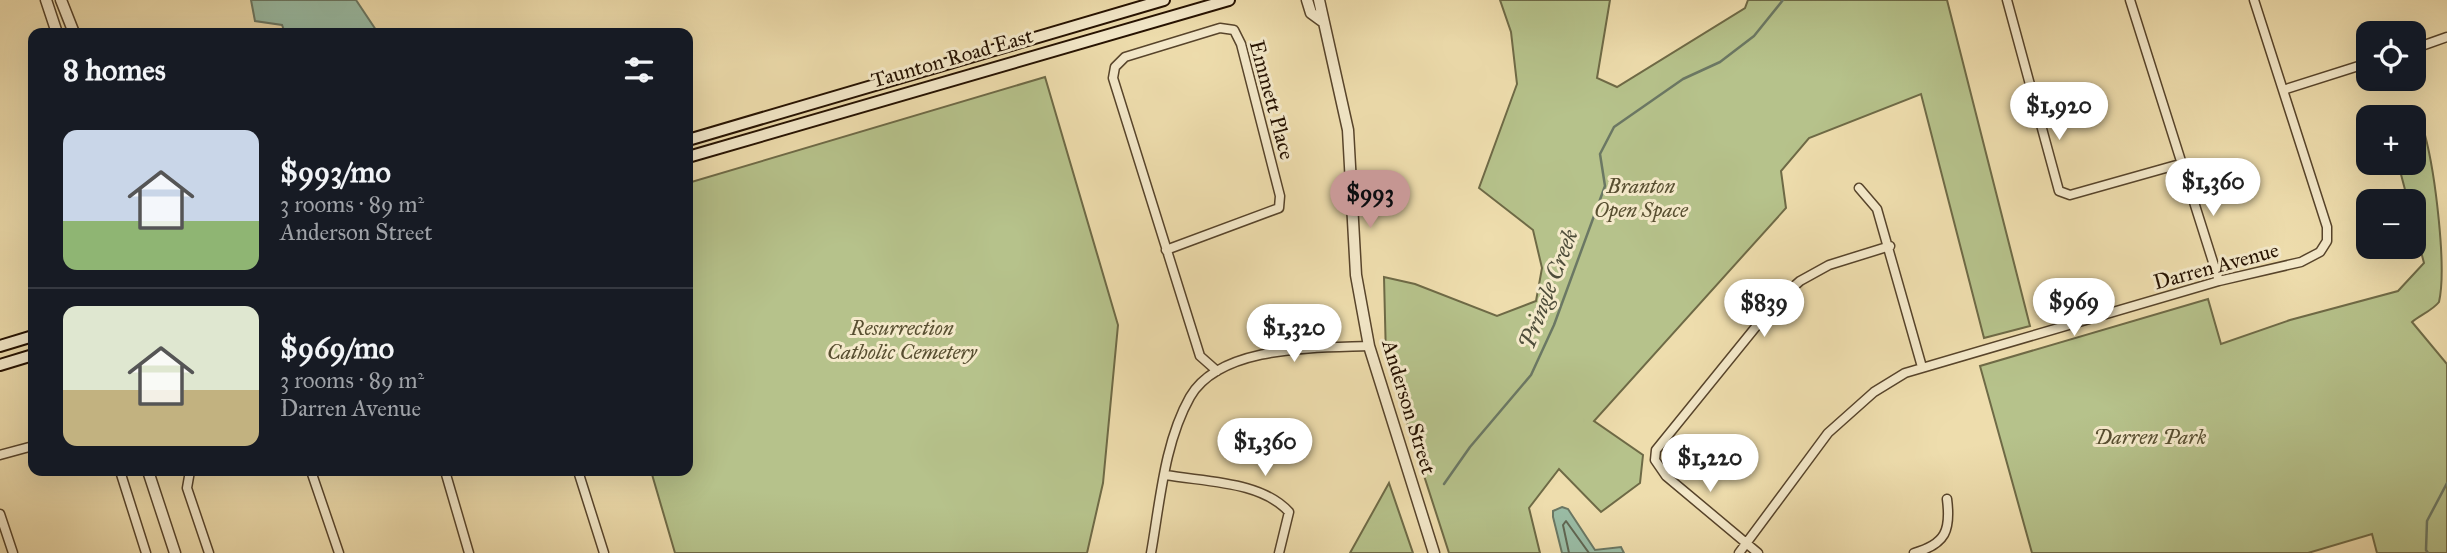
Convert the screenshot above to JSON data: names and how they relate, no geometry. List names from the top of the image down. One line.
{"streets":{"main road":["Taunton Road East"],"street":["Emmett Place","Darren Avenue","Anderson Street"]},"water":["Pringle Creek"],"parks":["Branton Open Space","Resurrection Catholic Cemetery","Darren Park"],"page":{"map_buttons":["+","−"],"heading":"8 homes","price":["$1,920","$1,360","$993","$969","$839","$1,320","$1,360","$1,220"],"list":[{"name":"$993/mo","note":"3 rooms · 89 m² · Anderson Street"},{"name":"$969/mo","note":"3 rooms · 89 m² · Darren Avenue"}]}}
